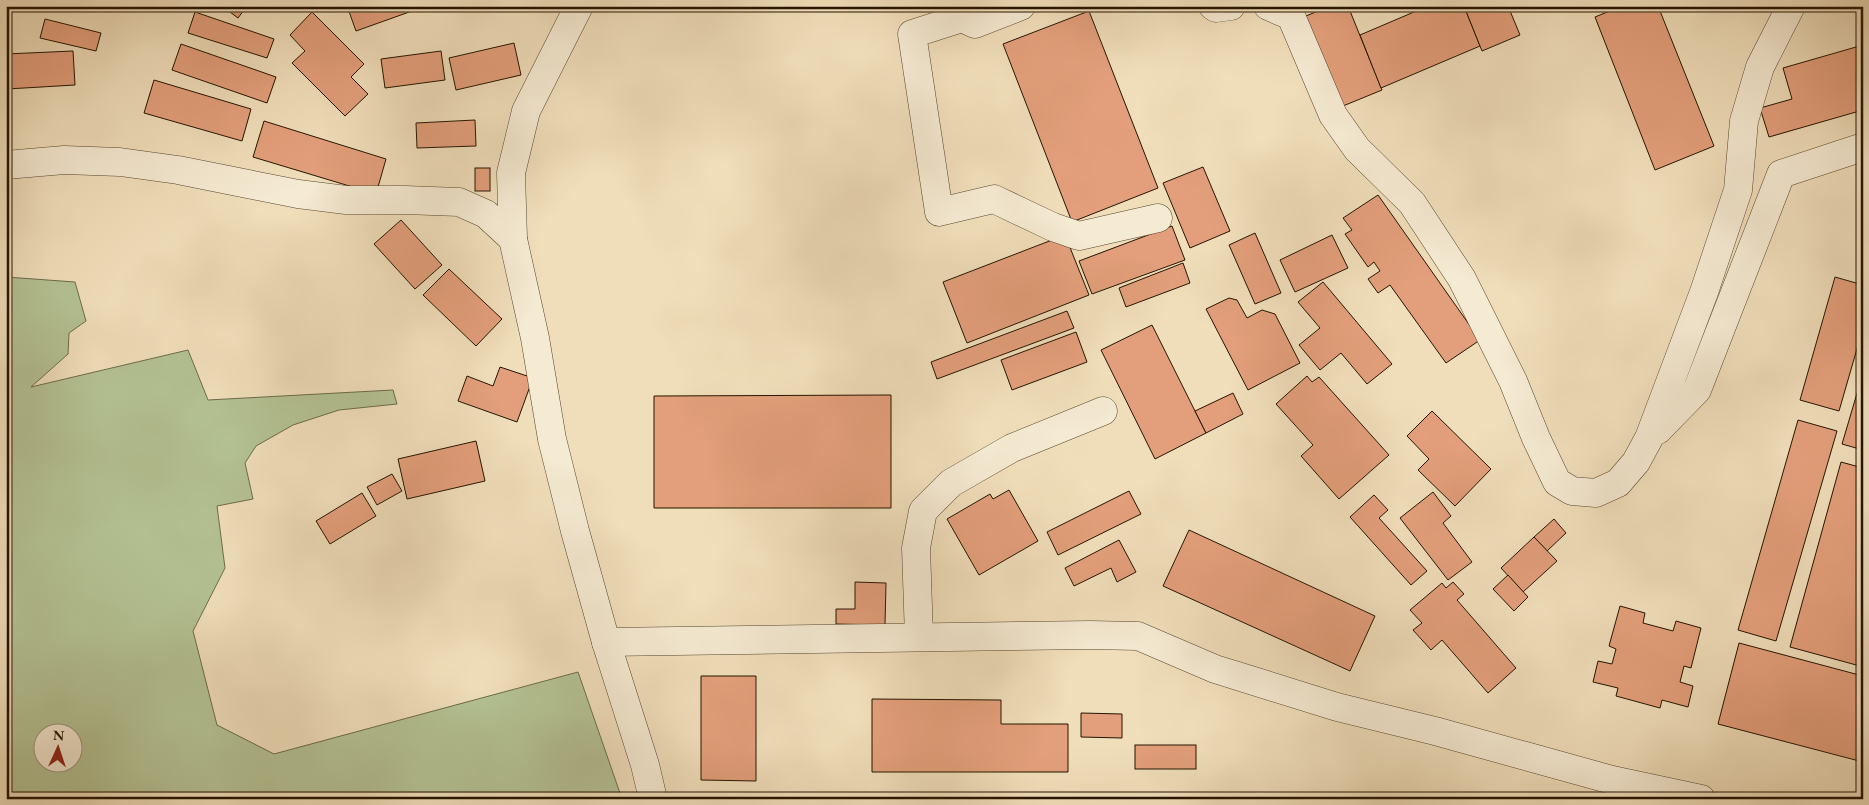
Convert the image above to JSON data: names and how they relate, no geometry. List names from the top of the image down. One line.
{"north":"top"}
